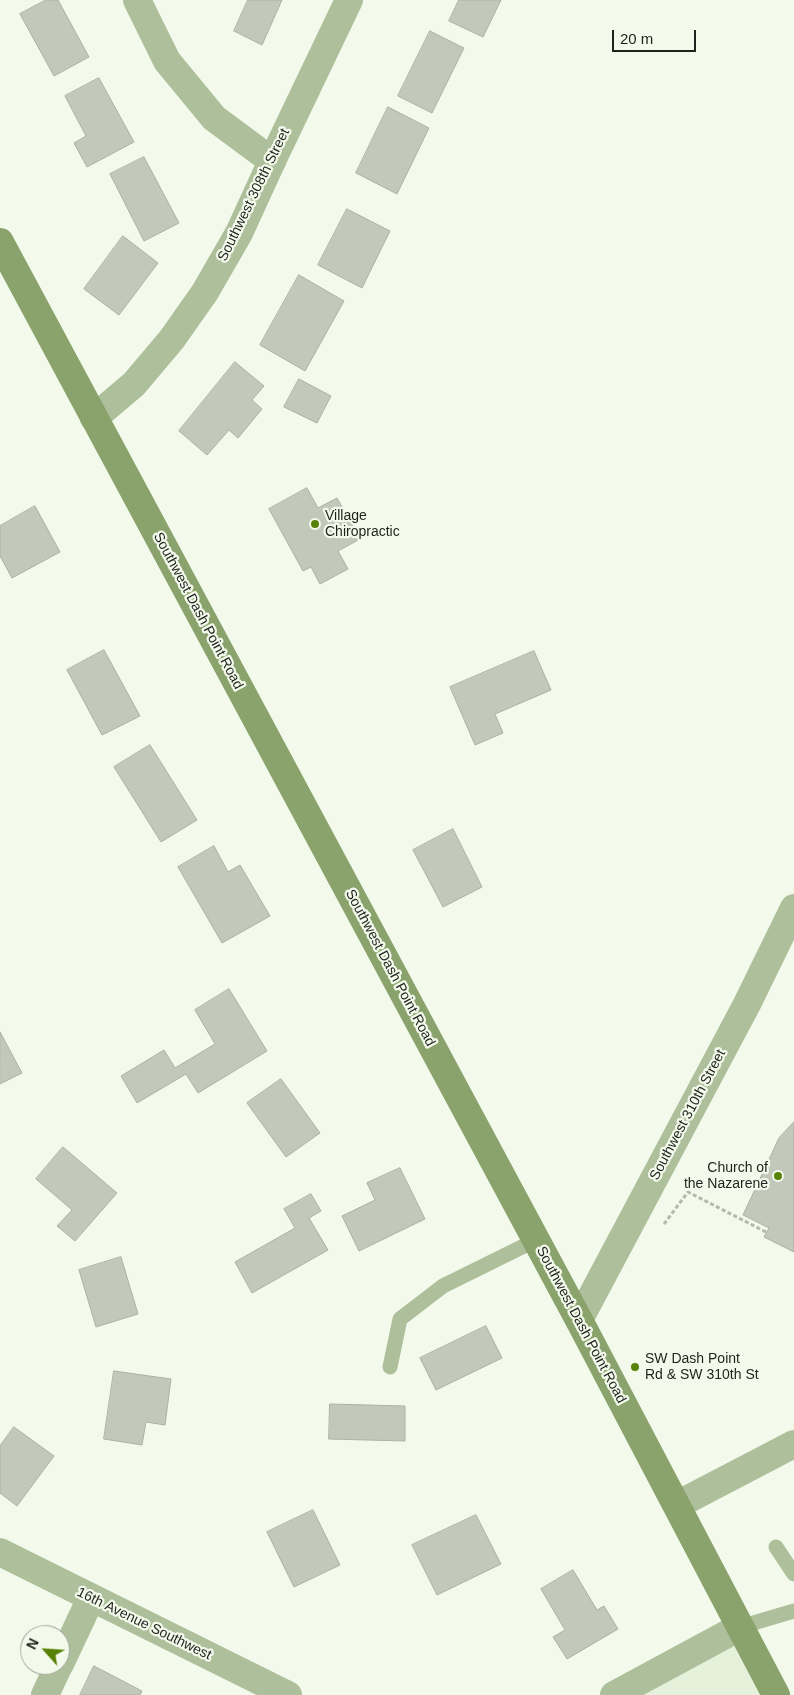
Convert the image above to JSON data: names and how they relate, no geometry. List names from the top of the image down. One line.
{"streets":{"main road":["Southwest Dash Point Road"],"street":["Southwest 308th Street","Southwest 310th Street","16th Avenue Southwest"]},"crossings":[["Southwest 308th Street","Southwest Dash Point Road"],["Southwest Dash Point Road","Southwest 310th Street"]],"places":["Village Chiropractic","Church of the Nazarene","SW Dash Point Rd & SW 310th St"],"scale_bar":"20 m","north":"top left"}
